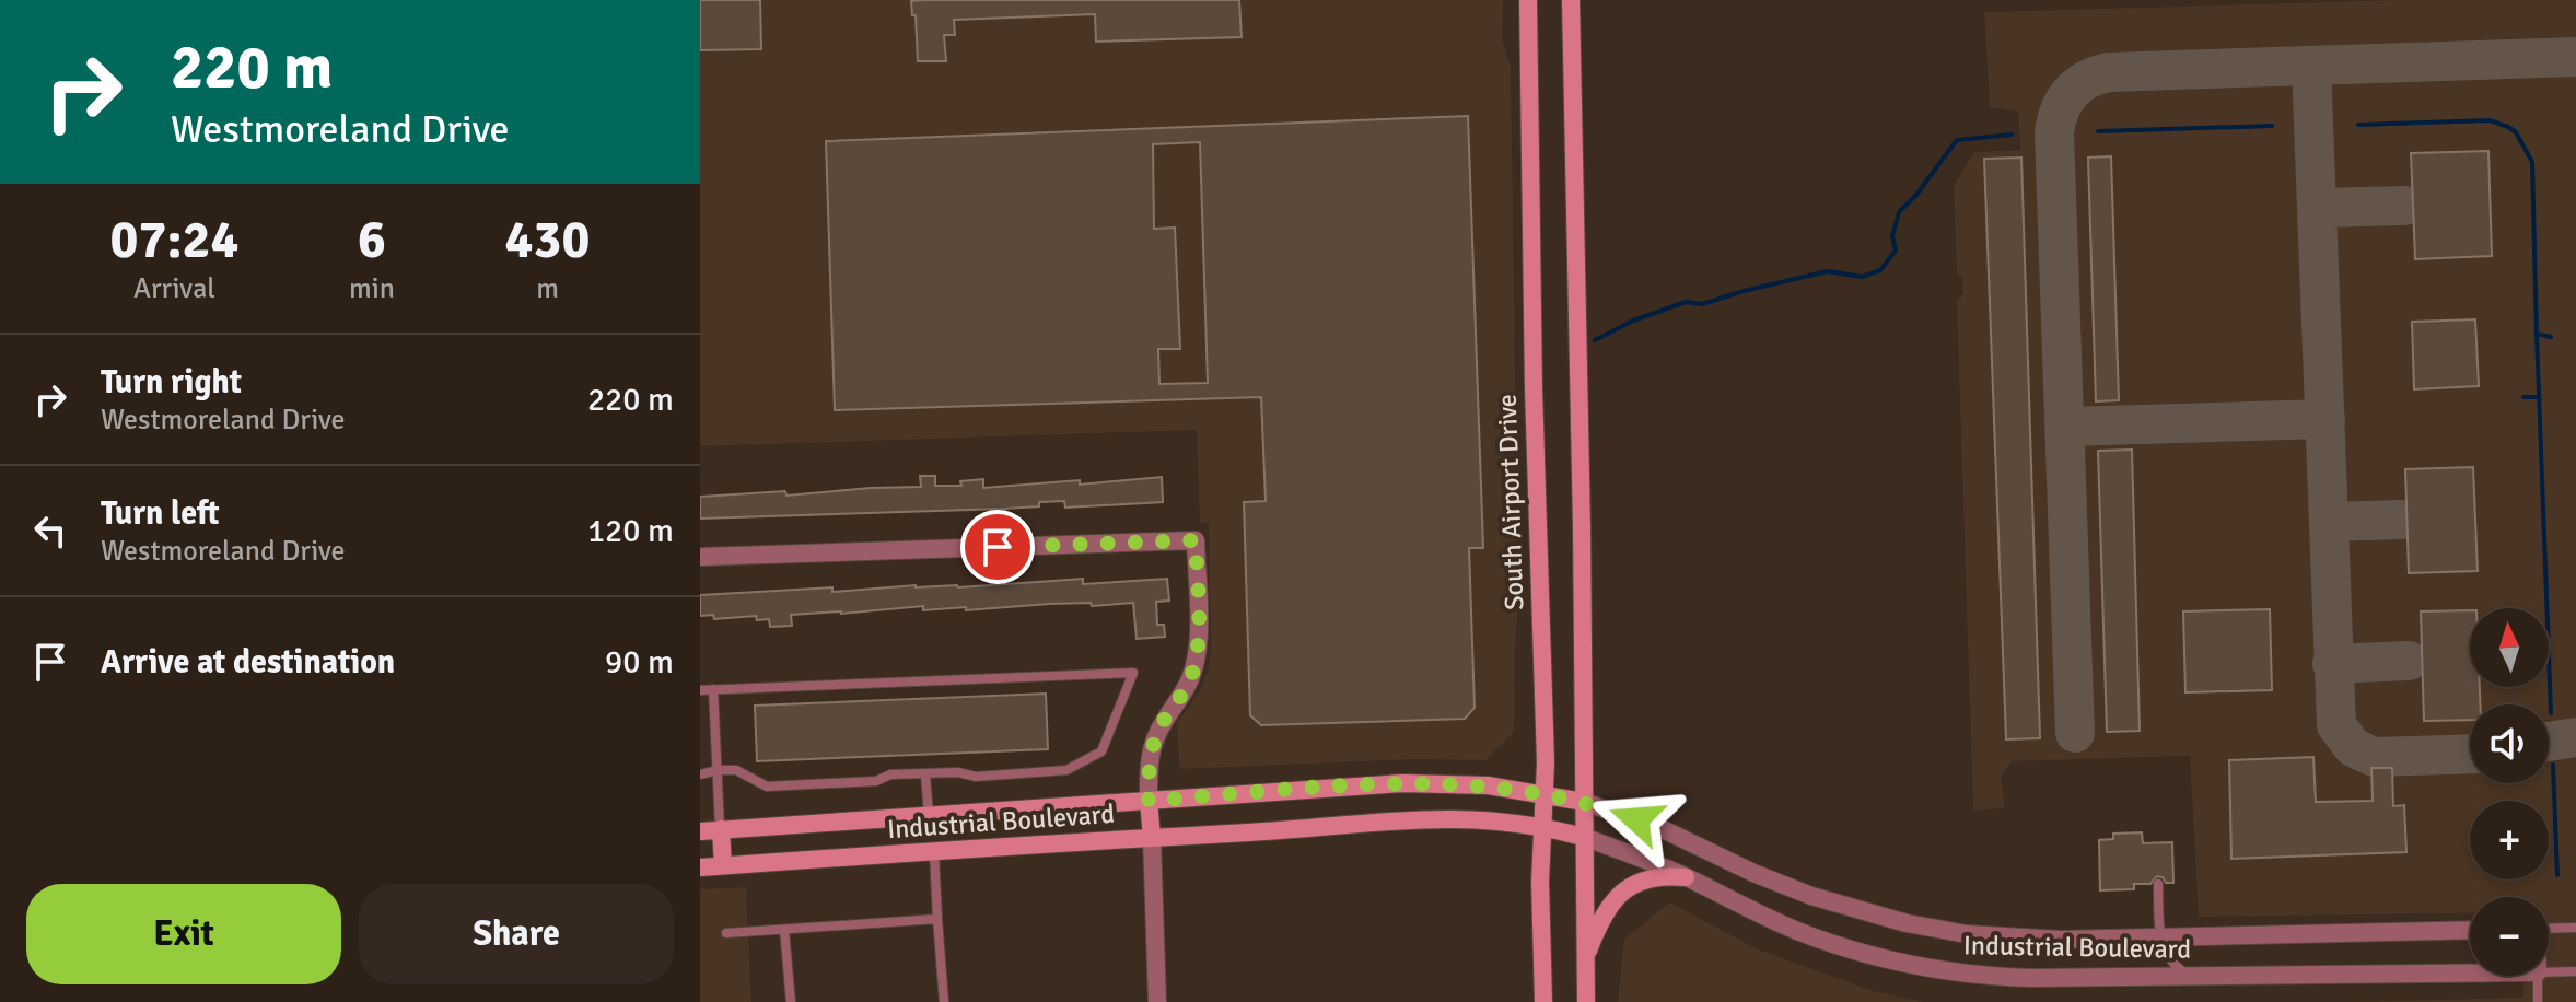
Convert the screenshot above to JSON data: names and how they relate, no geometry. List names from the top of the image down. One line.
{"streets":{"main road":["South Airport Drive","Industrial Boulevard"]},"crossings":[["South Airport Drive","Industrial Boulevard"]],"north":"top","page":{"turn":["220 m","Westmoreland Drive"],"eta":["07:24","Arrival","6","min","430","m"],"list":[{"name":"Turn right","note":"Westmoreland Drive","value":"220 m"},{"name":"Turn left","note":"Westmoreland Drive","value":"120 m"},{"name":"Arrive at destination","value":"90 m"}],"map_buttons":["+","−"],"buttons":["Exit","Share"]}}
